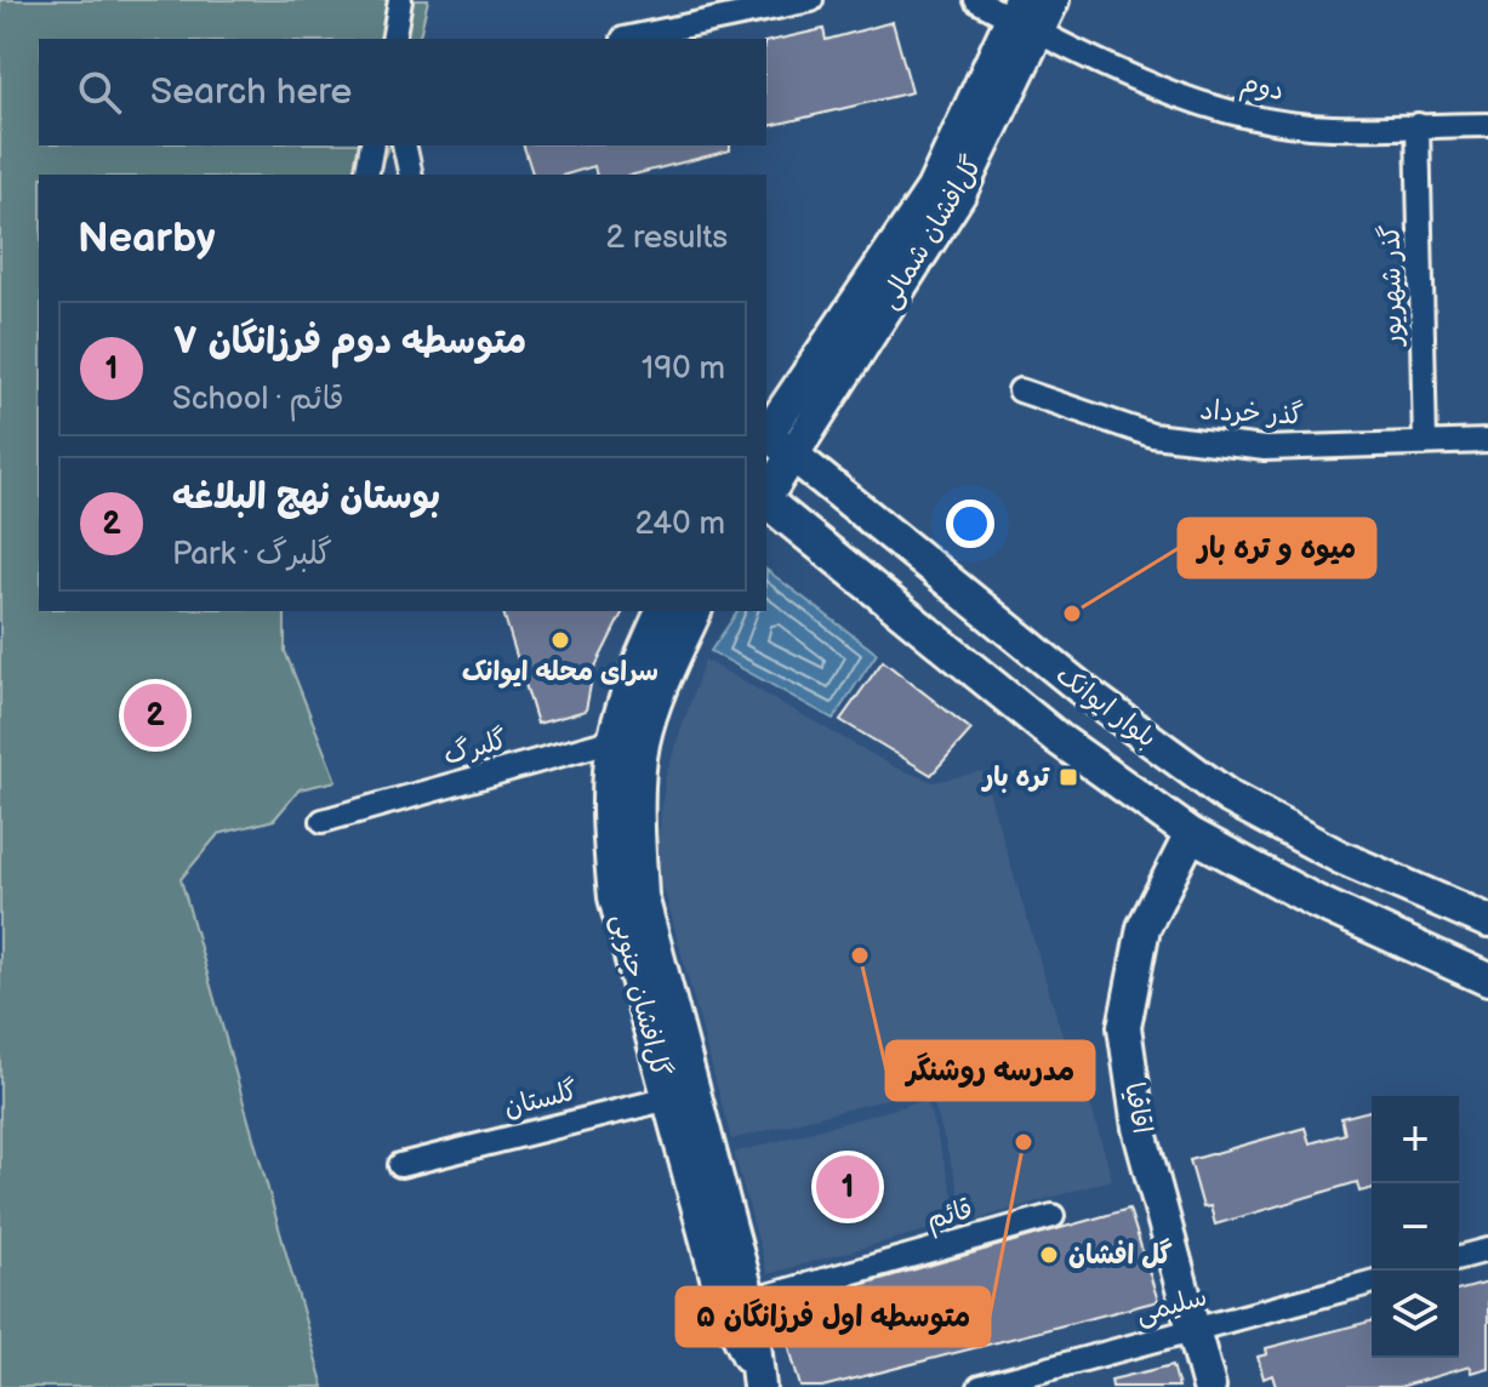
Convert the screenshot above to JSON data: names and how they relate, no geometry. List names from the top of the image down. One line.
{"streets":{"main road":["گل‌افشان شمالی","بلوار ایوانک","گل‌افشان جنوبی","اقاقیا"],"street":["دوم","گذر شهریور","گذر خرداد","گلبرگ","گلستان","قائم","سلیمی"]},"crossings":[["دوم","گل‌افشان شمالی"],["دوم","گذر شهریور"],["گل‌افشان شمالی","بلوار ایوانک"],["گذر شهریور","گذر خرداد"],["بلوار ایوانک","اقاقیا"],["گلبرگ","گل‌افشان جنوبی"],["گل‌افشان جنوبی","گلستان"],["گل‌افشان جنوبی","قائم"],["اقاقیا","سلیمی"]],"places":{"other":["میوه و تره بار","سرای محله ایوانک","مدرسه روشنگر","متوسطه اول فرزانگان ۵","گل افشان"],"transit":["تره بار"]},"page":{"search":"Search here","heading":["Nearby","2 results"],"list":[{"mark":"1","name":"متوسطه دوم فرزانگان ۷","note":"School · قائم","value":"190 m"},{"mark":"2","name":"بوستان نهج البلاغه","note":"Park · گلبرگ","value":"240 m"}],"pins":["2","1"],"map_buttons":["+","−"]}}
